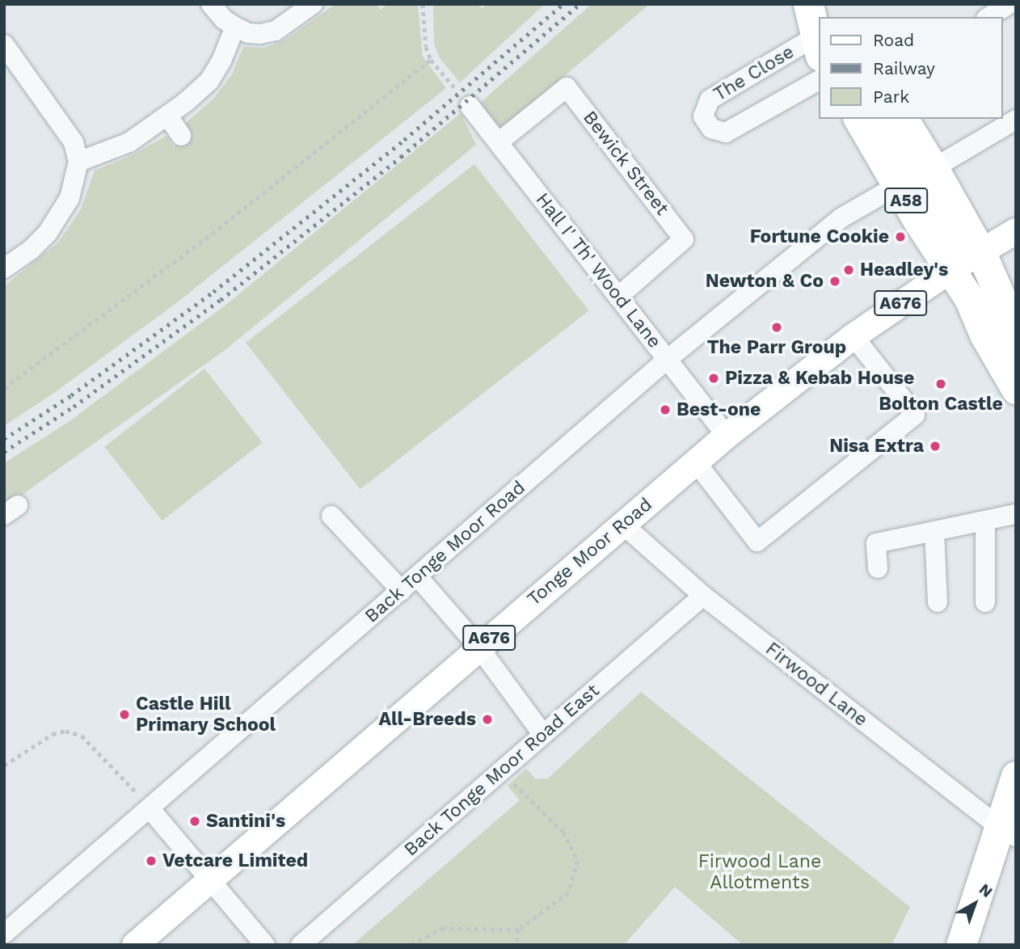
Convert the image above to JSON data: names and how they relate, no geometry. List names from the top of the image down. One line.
{"streets":{"highway":["A58"],"main road":["A676","Tonge Moor Road"],"street":["The Close","Bewick Street","Hall I' Th' Wood Lane","Back Tonge Moor Road","Firwood Lane","Back Tonge Moor Road East"]},"crossings":[["Bewick Street","Hall I' Th' Wood Lane"],["A58","Back Tonge Moor Road"],["A58","Tonge Moor Road"],["Hall I' Th' Wood Lane","Back Tonge Moor Road"],["Hall I' Th' Wood Lane","Tonge Moor Road"],["Tonge Moor Road","Firwood Lane"],["Firwood Lane","Back Tonge Moor Road East"]],"parks":["Firwood Lane Allotments"],"places":["Fortune Cookie","Headley's","Newton & Co","The Parr Group","Pizza & Kebab House","Bolton Castle","Best-one","Nisa Extra","Castle Hill Primary School","All-Breeds","Santini's","Vetcare Limited"],"legend":["Road","Railway","Park"],"north":"top right"}
